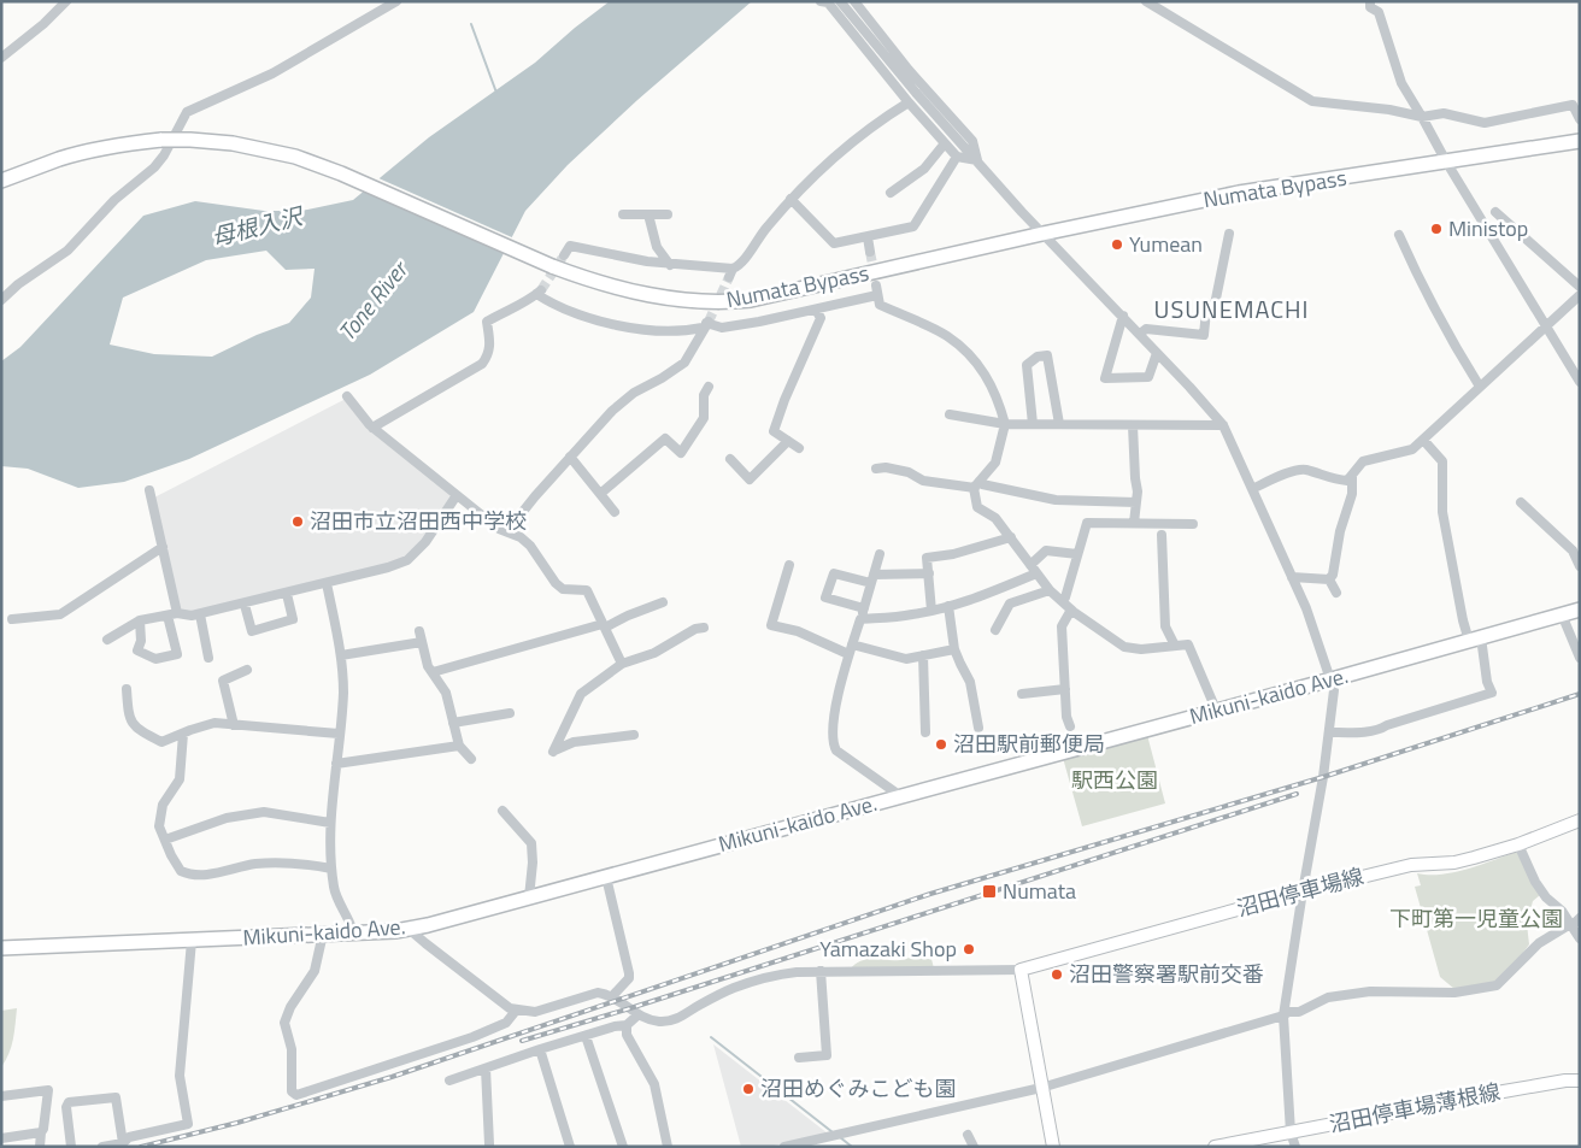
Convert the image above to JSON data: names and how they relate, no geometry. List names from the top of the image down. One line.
{"streets":{"highway":["Numata Bypass","Mikuni-kaido Ave."],"main road":["沼田停車場線","沼田停車場薄根線"]},"districts":["USUNEMACHI"],"water":["母根入沢","Tone River"],"parks":["駅西公園","下町第一児童公園"],"places":{"other":["Ministop","Yumean","沼田市立沼田西中学校","沼田駅前郵便局","Yamazaki Shop","沼田警察署駅前交番","沼田めぐみこども園"],"transit":["Numata"]}}
